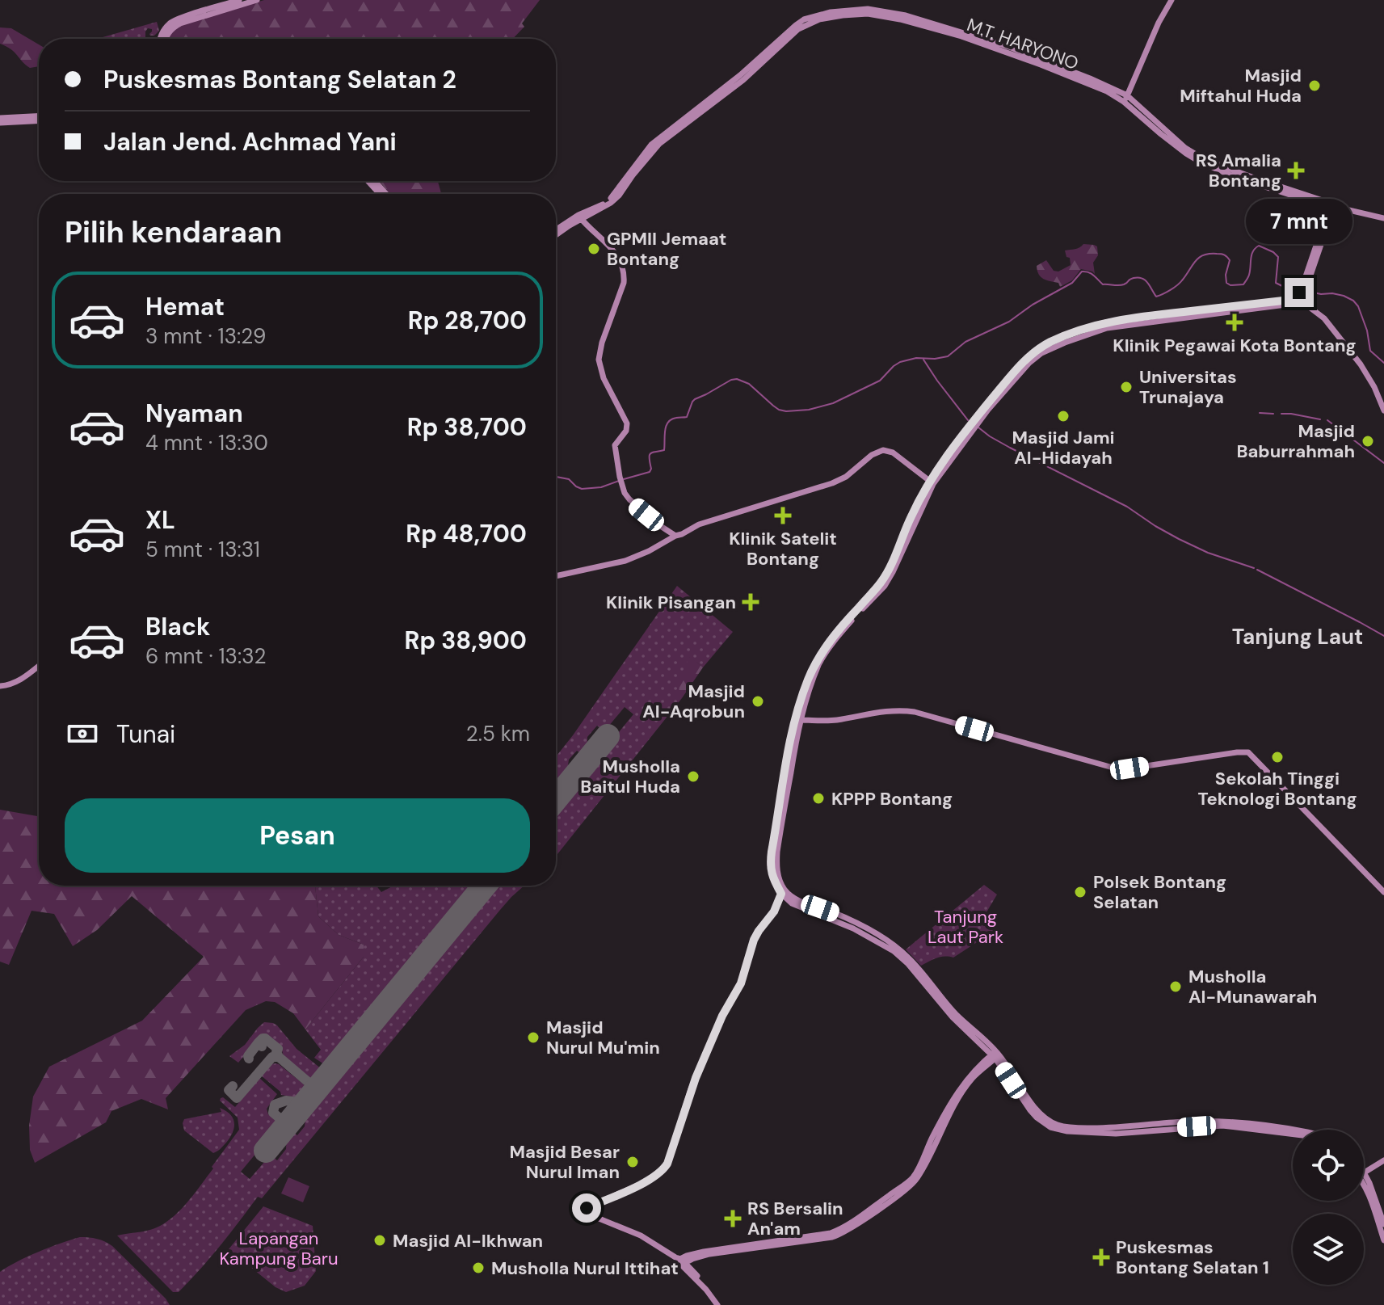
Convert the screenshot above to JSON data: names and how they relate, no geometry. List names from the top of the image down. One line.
{"streets":{"street":["M.T. HARYONO"]},"districts":["Tanjung Laut"],"parks":["Tanjung Laut Park","Lapangan Kampung Baru"],"places":{"other":["Masjid Miftahul Huda","GPMII Jemaat Bontang","Universitas Trunajaya","Masjid Jami Al-Hidayah","Masjid Baburrahmah","Masjid Al-Aqrobun","Sekolah Tinggi Teknologi Bontang","Musholla Baitul Huda","KPPP Bontang","Polsek Bontang Selatan","Musholla Al-Munawarah","Masjid Nurul Mu'min","Masjid Besar Nurul Iman","Masjid Al-Ikhwan","Musholla Nurul Ittihat"],"health":["RS Amalia Bontang","Klinik Pegawai Kota Bontang","Klinik Satelit Bontang","Klinik Pisangan","RS Bersalin An'am","Puskesmas Bontang Selatan 1"]},"page":{"banner":["Puskesmas Bontang Selatan 2","Jalan Jend. Achmad Yani"],"heading":"Pilih kendaraan","bubble":"7 mnt","list":[{"name":"Hemat","note":"3 mnt · 13:29","value":"Rp 28,700"},{"name":"Nyaman","note":"4 mnt · 13:30","value":"Rp 38,700"},{"name":"XL","note":"5 mnt · 13:31","value":"Rp 48,700"},{"name":"Black","note":"6 mnt · 13:32","value":"Rp 38,900"}],"pay":["Tunai","2.5 km"],"buttons":"Pesan"}}
